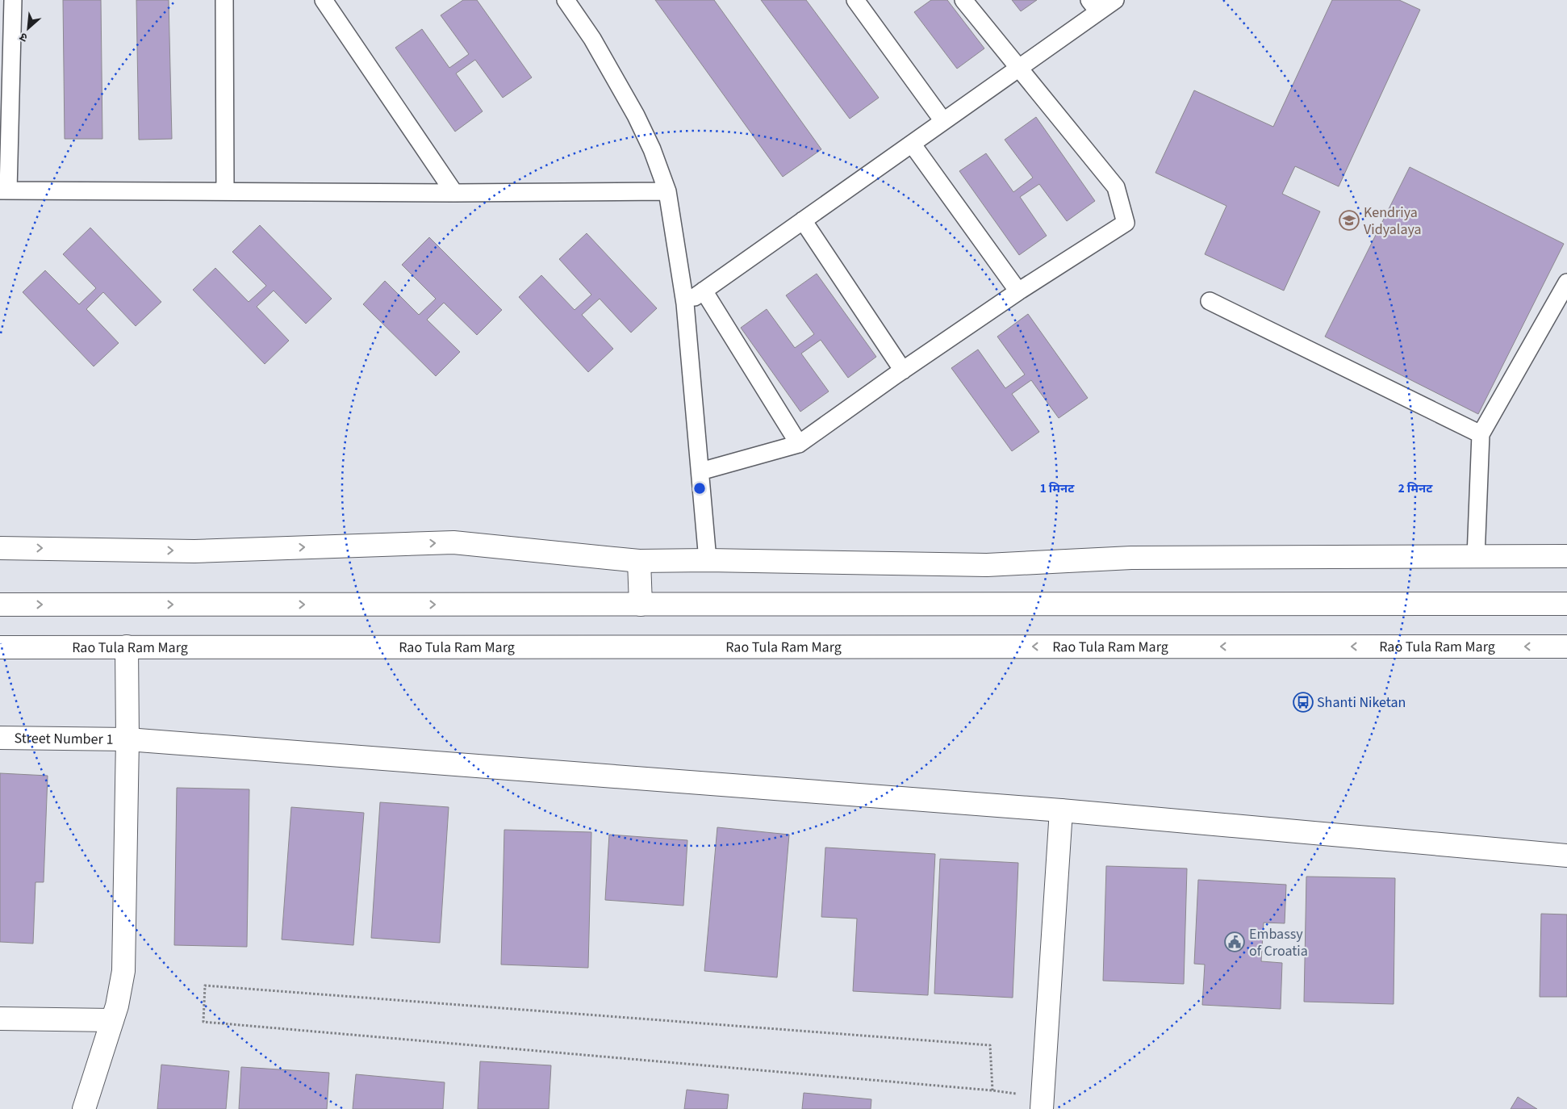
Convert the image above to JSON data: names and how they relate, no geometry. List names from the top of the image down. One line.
{"streets":{"street":["Rao Tula Ram Marg","Street Number 1"]},"places":{"school or university":["Kendriya Vidyalaya"],"bus stop":["Shanti Niketan"],"public building":["Embassy of Croatia"]},"north":"bottom left","rings":["1 मिनट","2 मिनट"]}
